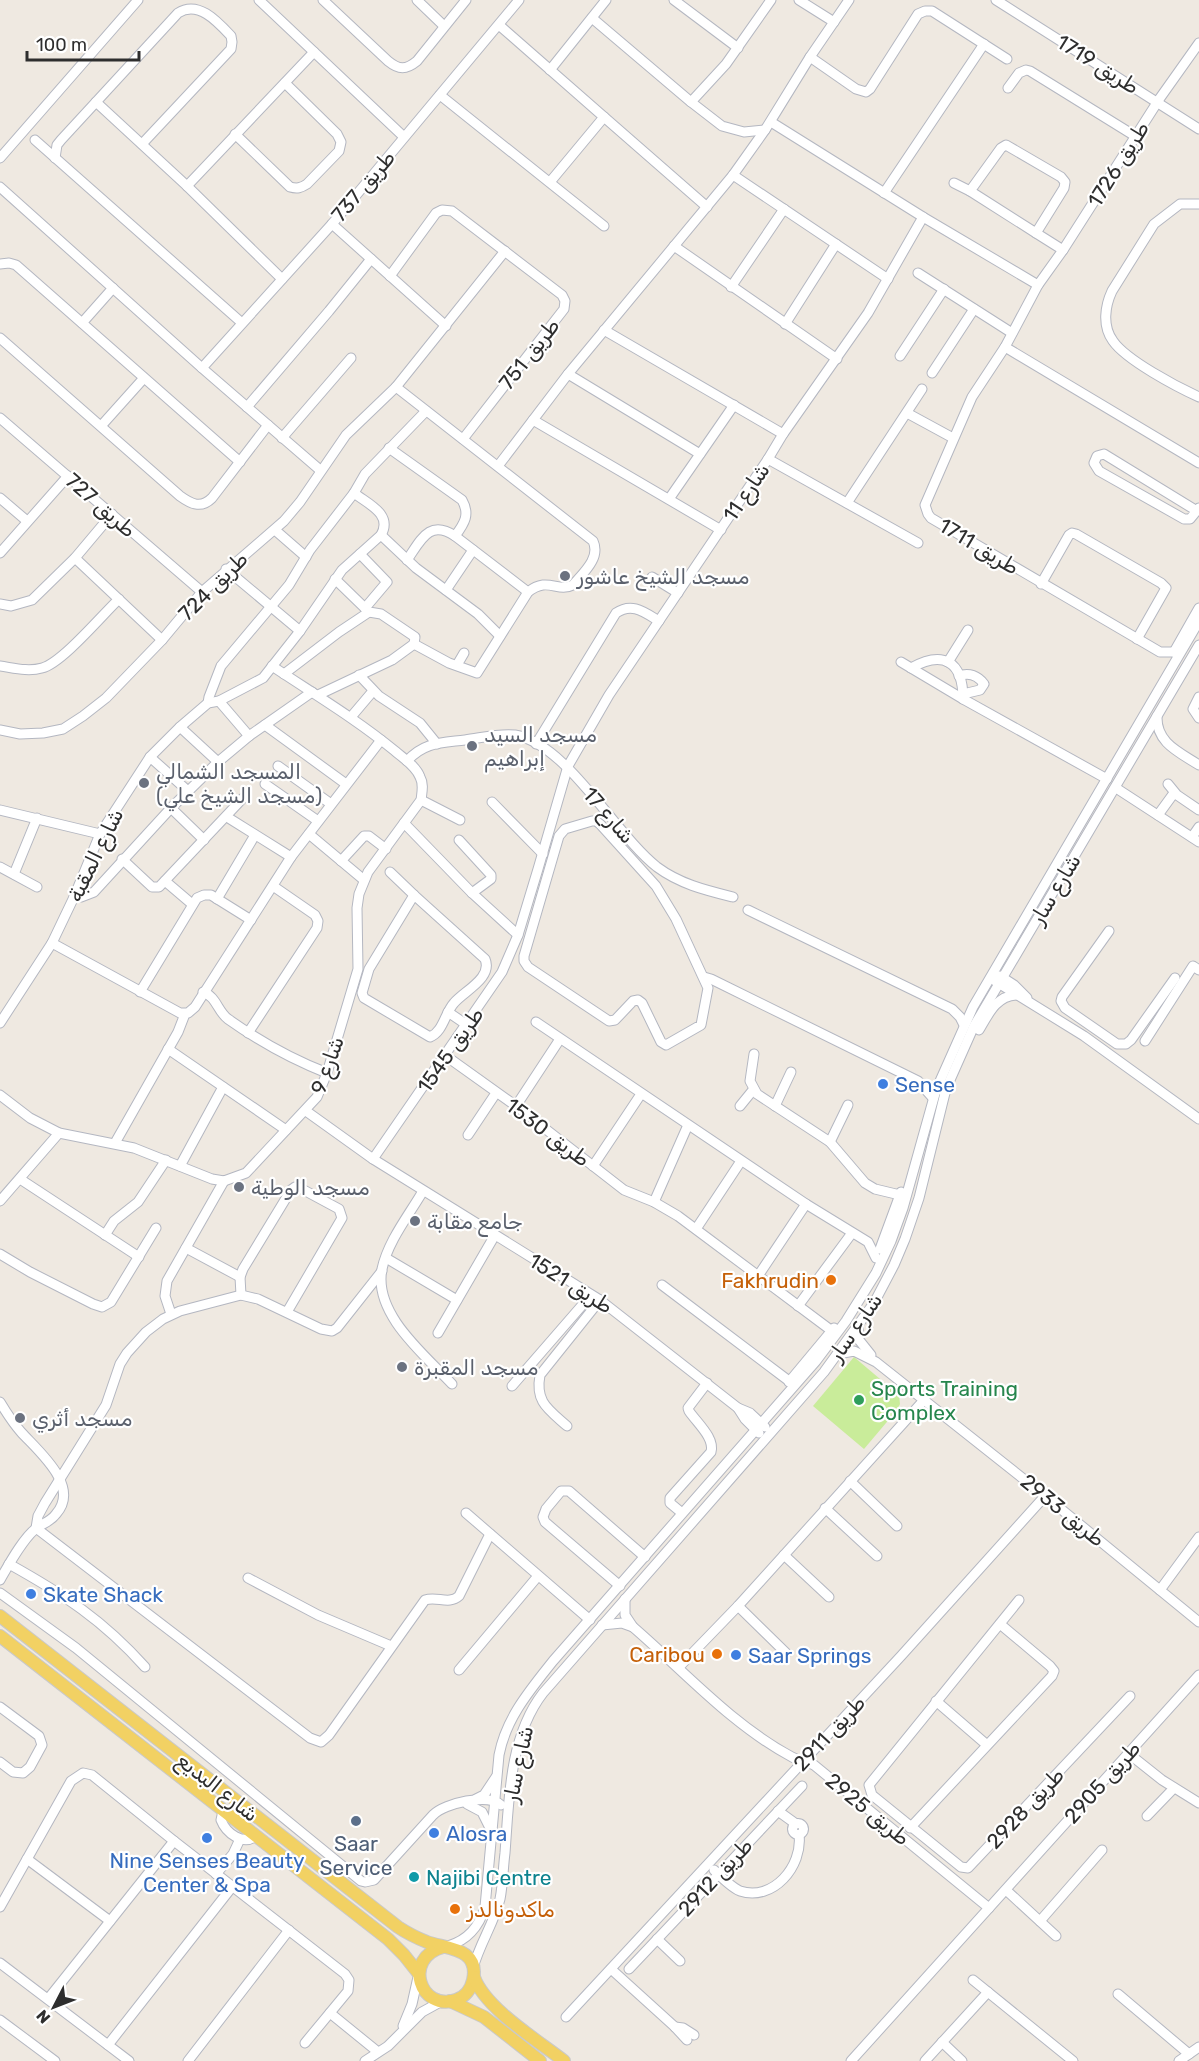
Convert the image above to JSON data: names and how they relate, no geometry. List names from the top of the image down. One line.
{"streets":{"main road":["شارع البديع"],"street":["طريق 1719","طريق 1726","طريق 737","طريق 751","شارع 11","طريق 727","طريق 1711","طريق 724","شارع 17","شارع المقبة","شارع سار","طريق 1545","شارع 9","طريق 1530","طريق 1521","طريق 2933","طريق 2911","طريق 2905","طريق 2928","طريق 2925","طريق 2912"]},"crossings":[["طريق 1719","طريق 1726"],["طريق 1726","طريق 1711"],["شارع 11","شارع 17"],["شارع 11","طريق 1545"],["طريق 727","طريق 724"],["شارع 17","طريق 1545"],["شارع سار","طريق 1521"],["شارع سار","طريق 2933"],["شارع سار","شارع البديع"],["طريق 1545","طريق 1530"],["طريق 1545","طريق 1521"],["شارع 9","طريق 1521"],["طريق 2933","طريق 2911"],["طريق 2911","طريق 2925"],["طريق 2905","طريق 2925"]],"places":["مسجد الشيخ عاشور","مسجد السيد إبراهيم","المسجد الشمالي (مسجد الشيخ علي)","Sense","مسجد الوطية","جامع مقابة","Fakhrudin","مسجد المقبرة","Sports Training Complex","مسجد أثري","Skate Shack","Caribou","Saar Springs","Saar Service","Alosra","Nine Senses Beauty Center & Spa","Najibi Centre","ماكدونالدز"],"scale_bar":"100 m","north":"bottom left"}
